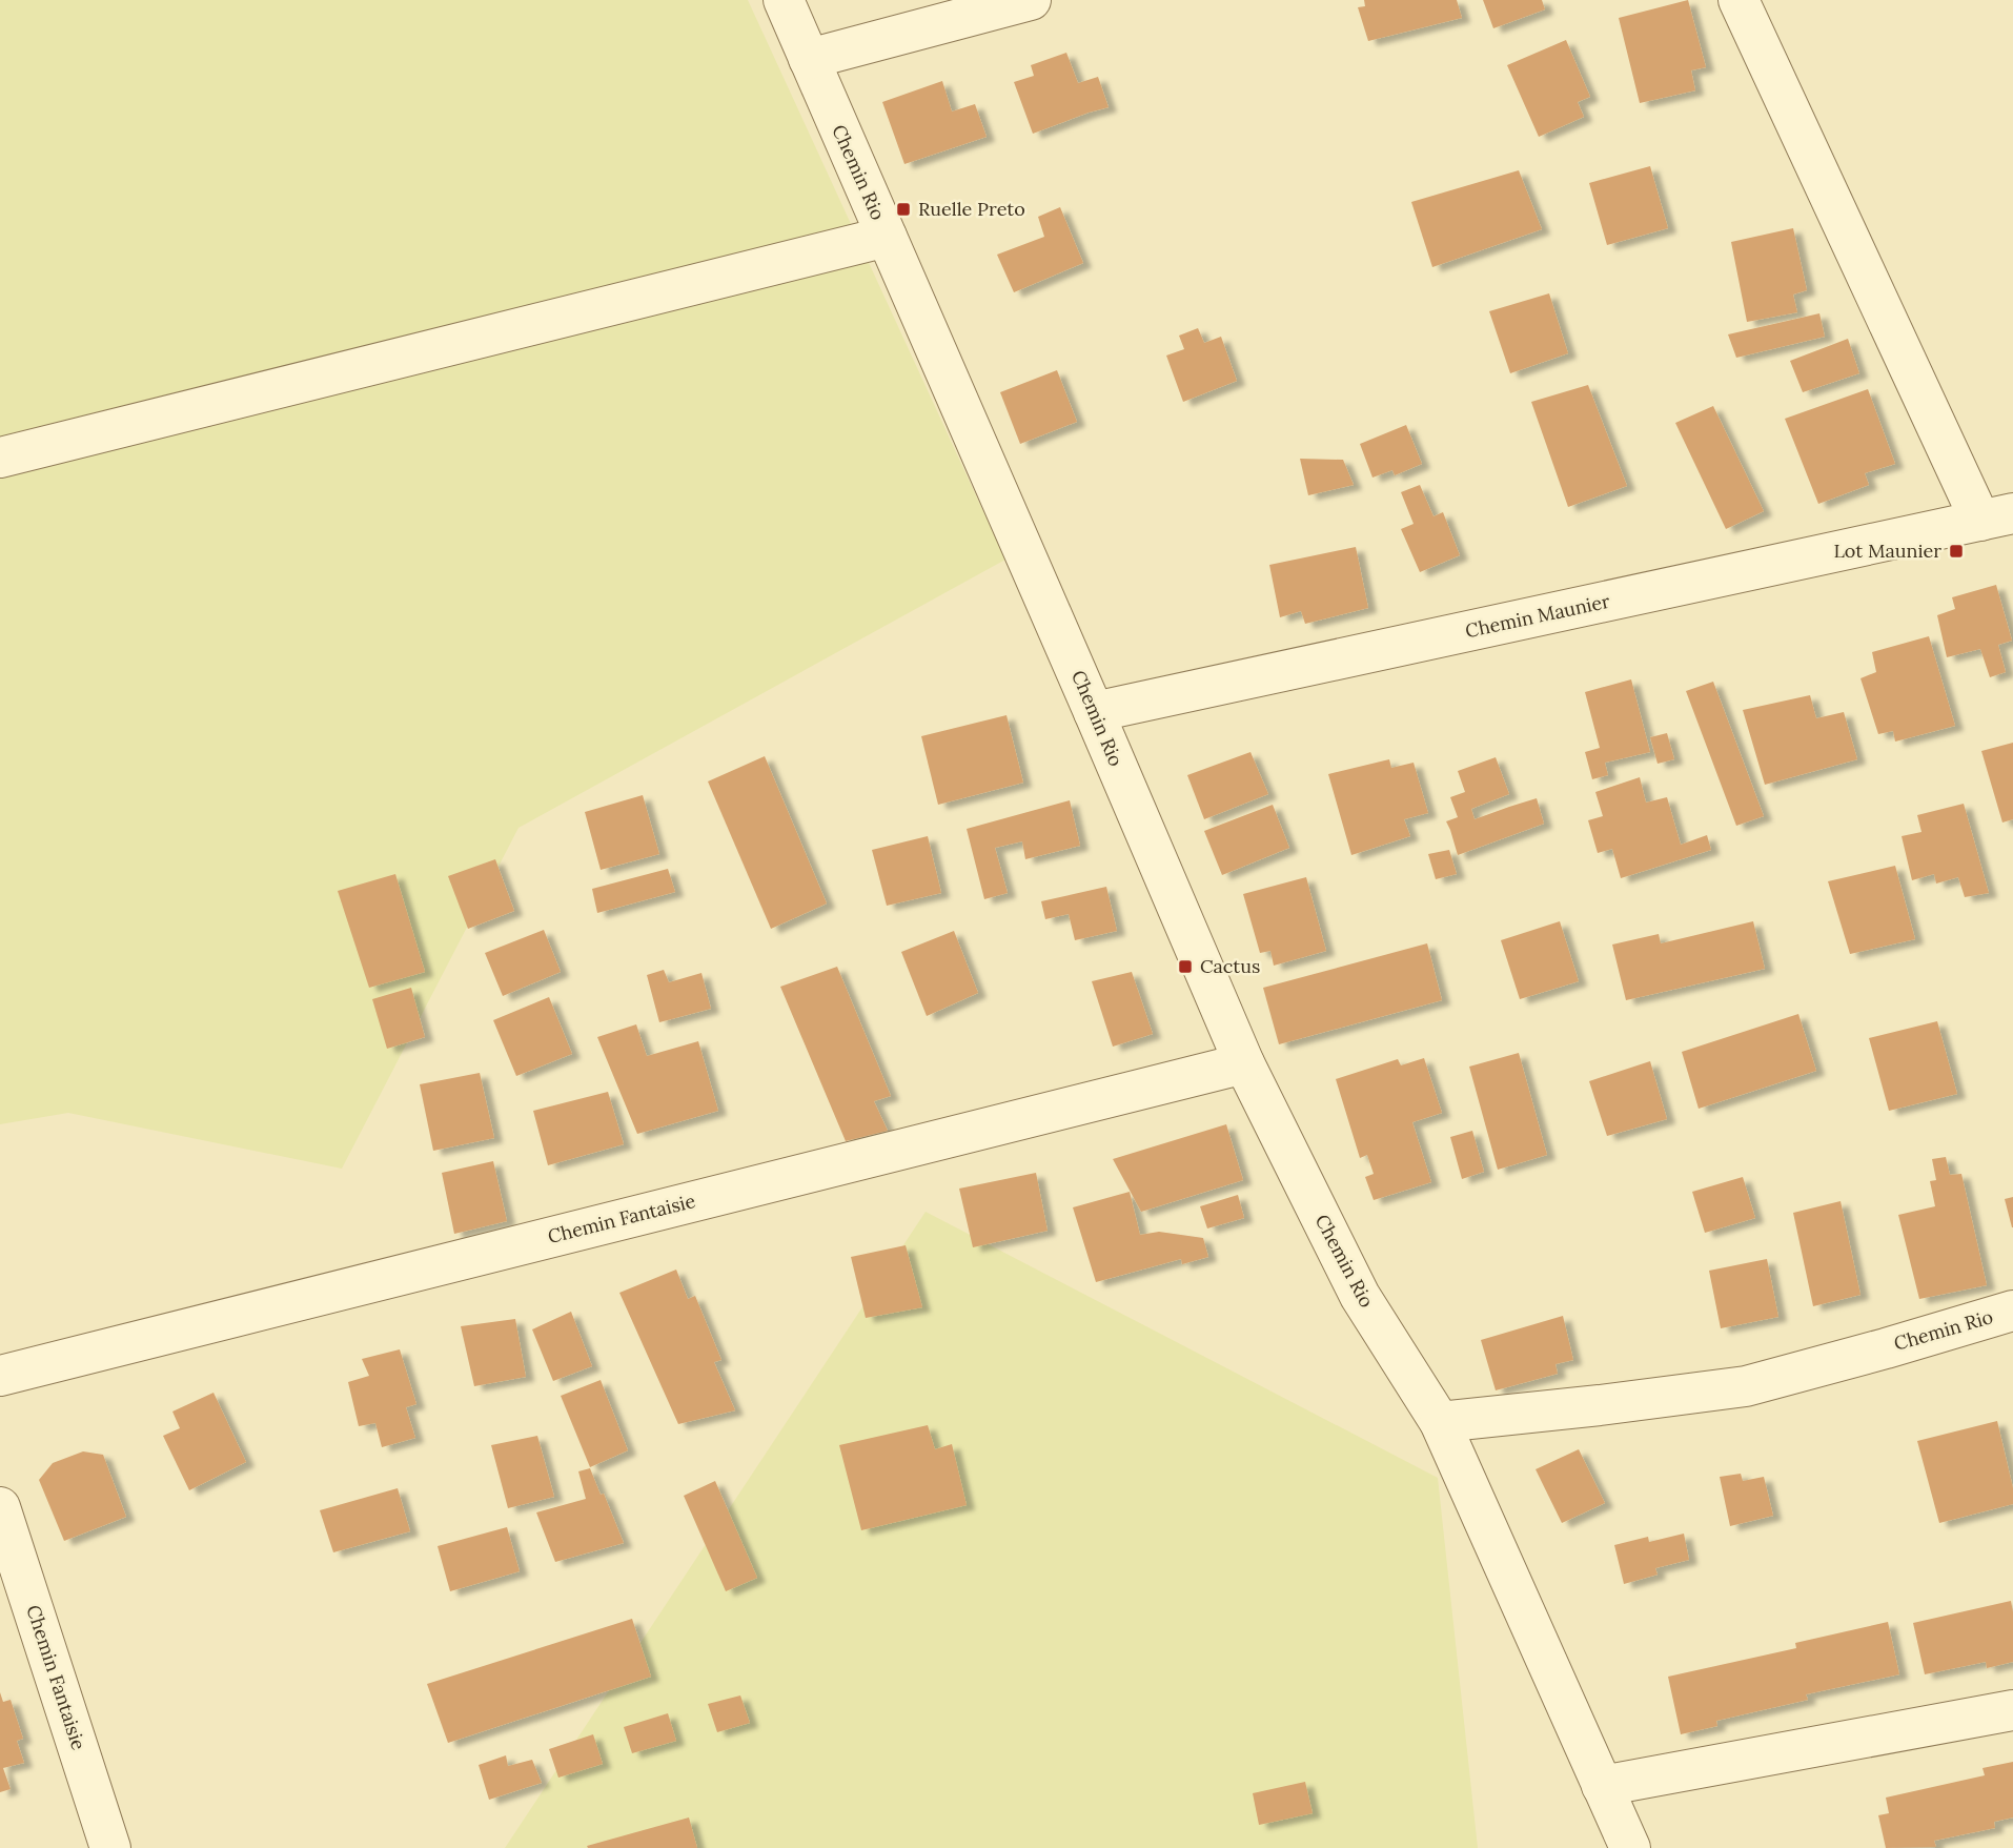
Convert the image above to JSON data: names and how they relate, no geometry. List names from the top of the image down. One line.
{"streets":{"street":["Chemin Rio","Chemin Maunier","Chemin Fantaisie"]},"crossings":[["Chemin Rio","Chemin Maunier"],["Chemin Rio","Chemin Fantaisie"]],"places":{"transit":["Ruelle Preto","Lot Maunier","Cactus"]}}
